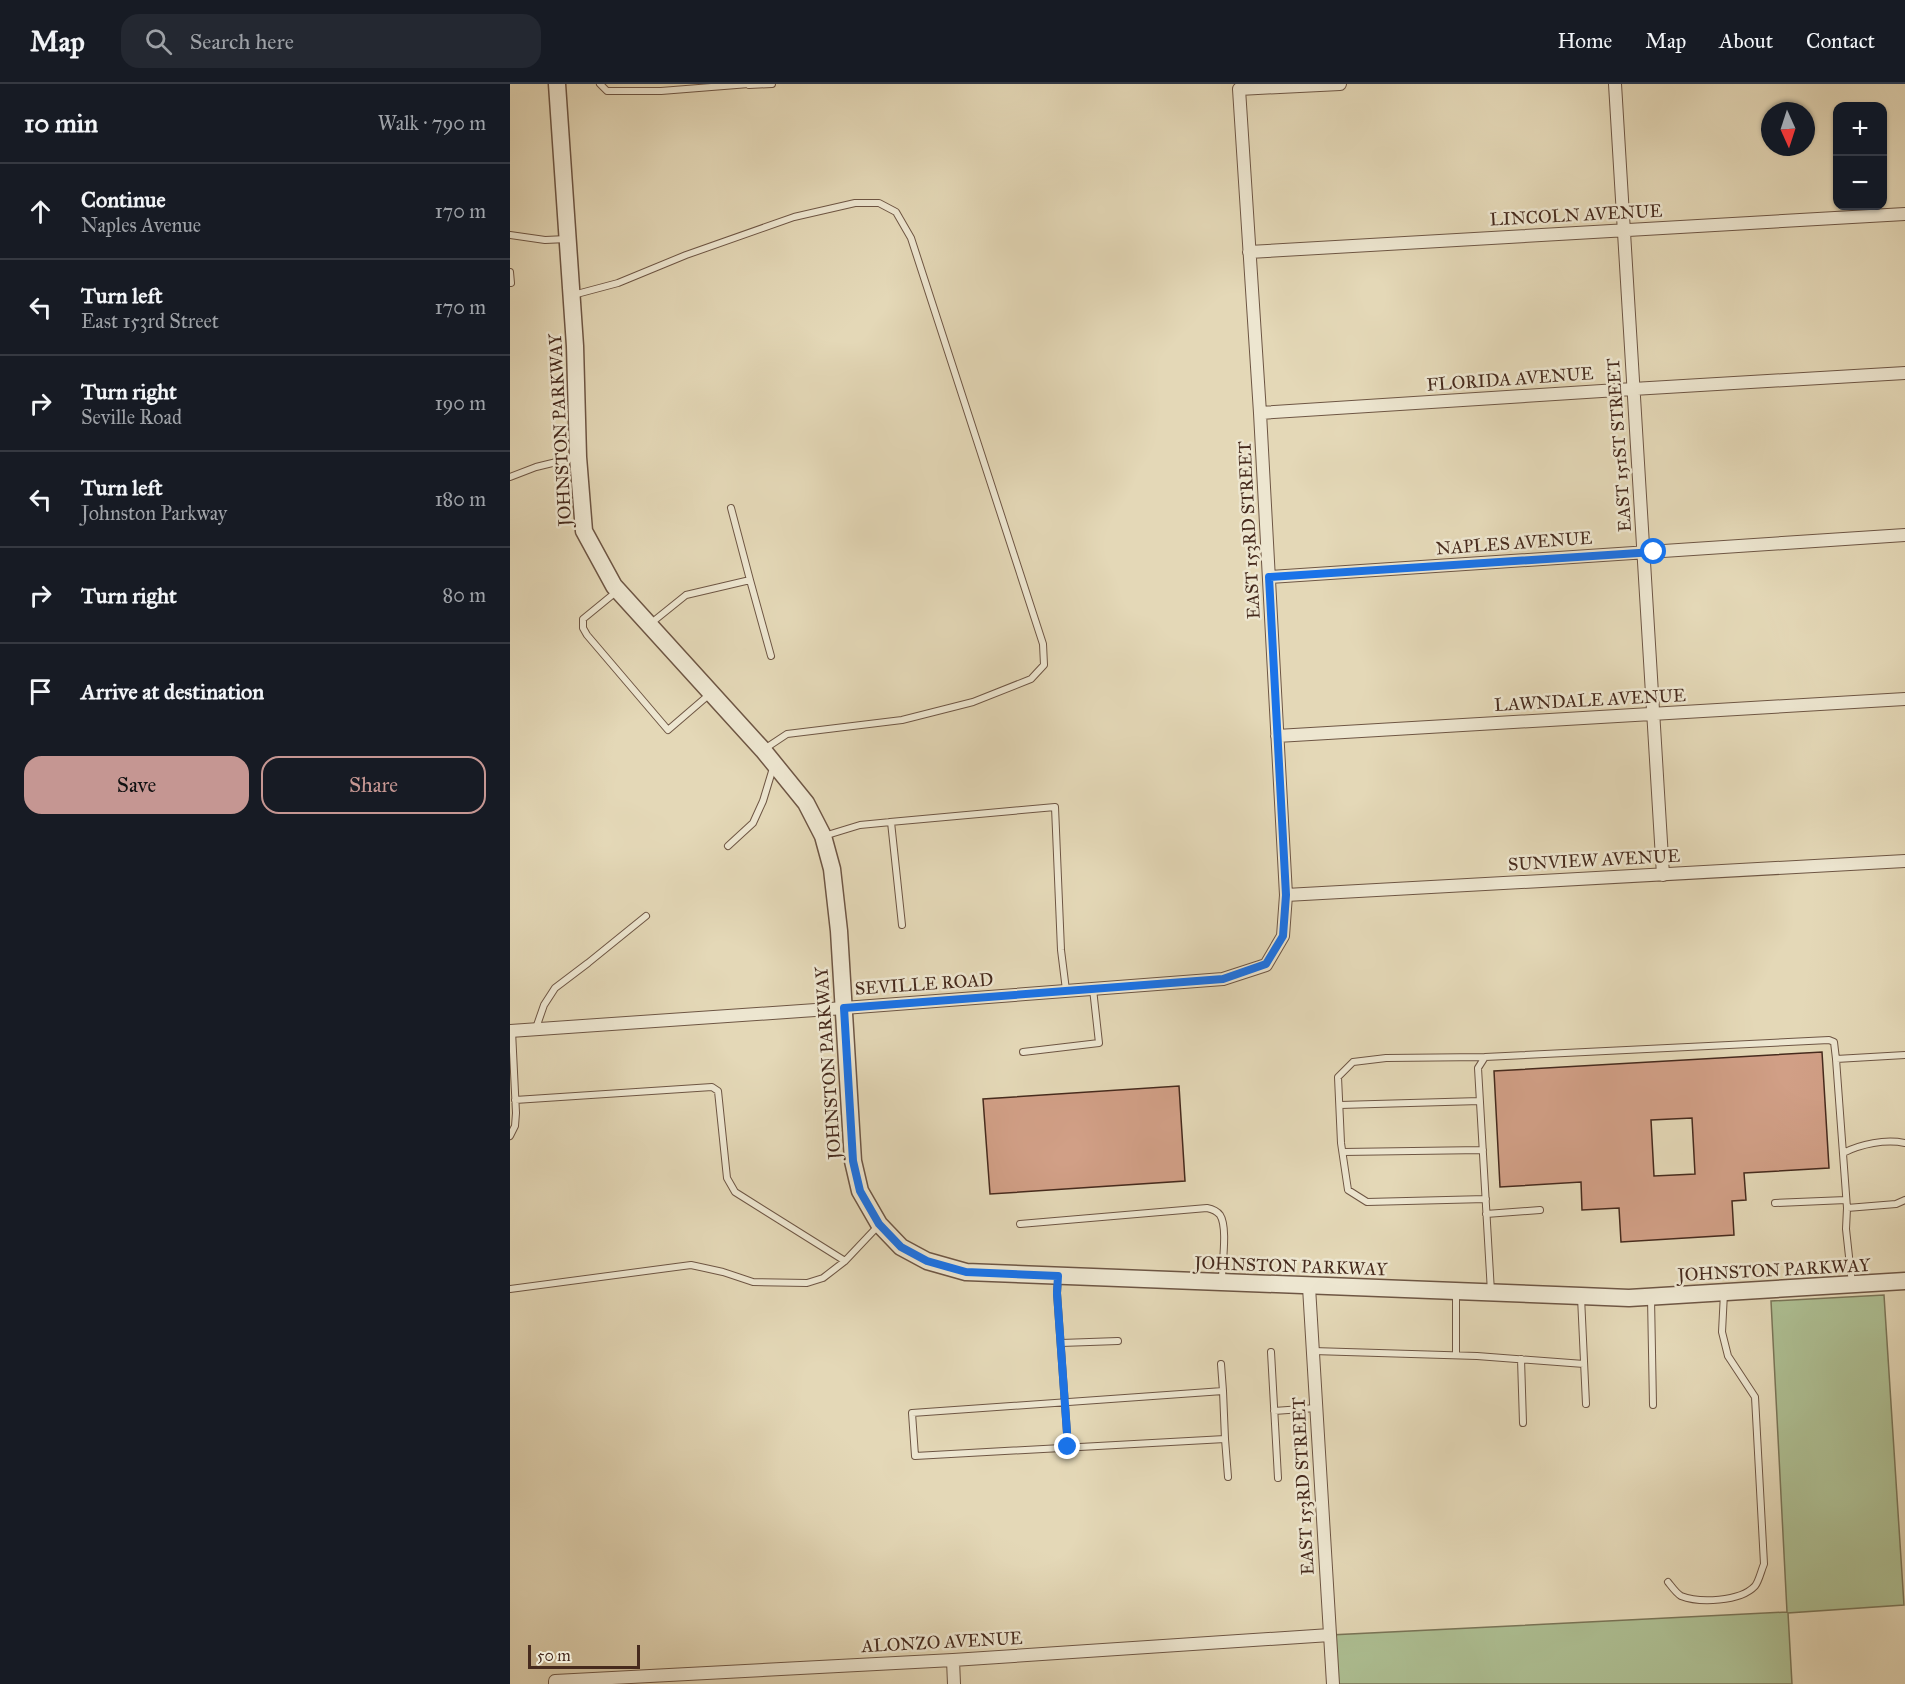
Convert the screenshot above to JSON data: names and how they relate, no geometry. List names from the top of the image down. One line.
{"streets":{"street":["LINCOLN AVENUE","FLORIDA AVENUE","JOHNSTON PARKWAY","EAST 151ST STREET","EAST 153RD STREET","NAPLES AVENUE","LAWNDALE AVENUE","SUNVIEW AVENUE","SEVILLE ROAD","ALONZO AVENUE"]},"crossings":[["LINCOLN AVENUE","EAST 151ST STREET"],["LINCOLN AVENUE","EAST 153RD STREET"],["FLORIDA AVENUE","EAST 151ST STREET"],["FLORIDA AVENUE","EAST 153RD STREET"],["JOHNSTON PARKWAY","EAST 153RD STREET"],["JOHNSTON PARKWAY","SEVILLE ROAD"],["EAST 151ST STREET","NAPLES AVENUE"],["EAST 151ST STREET","LAWNDALE AVENUE"],["EAST 151ST STREET","SUNVIEW AVENUE"],["EAST 153RD STREET","NAPLES AVENUE"],["EAST 153RD STREET","LAWNDALE AVENUE"],["EAST 153RD STREET","SUNVIEW AVENUE"],["EAST 153RD STREET","SEVILLE ROAD"],["EAST 153RD STREET","ALONZO AVENUE"]],"scale_bar":"50 m","north":"bottom","page":{"header":"Map","search":"Search here","nav":["Home","Map","About","Contact"],"heading":["10 min","Walk · 790 m"],"map_buttons":["+","−"],"list":[["Continue","Naples Avenue","170 m"],["Turn left","East 153rd Street","170 m"],["Turn right","Seville Road","190 m"],["Turn left","Johnston Parkway","180 m"],["Turn right","80 m"],"Arrive at destination"],"buttons":["Save","Share"],"scale":"50 m"}}
